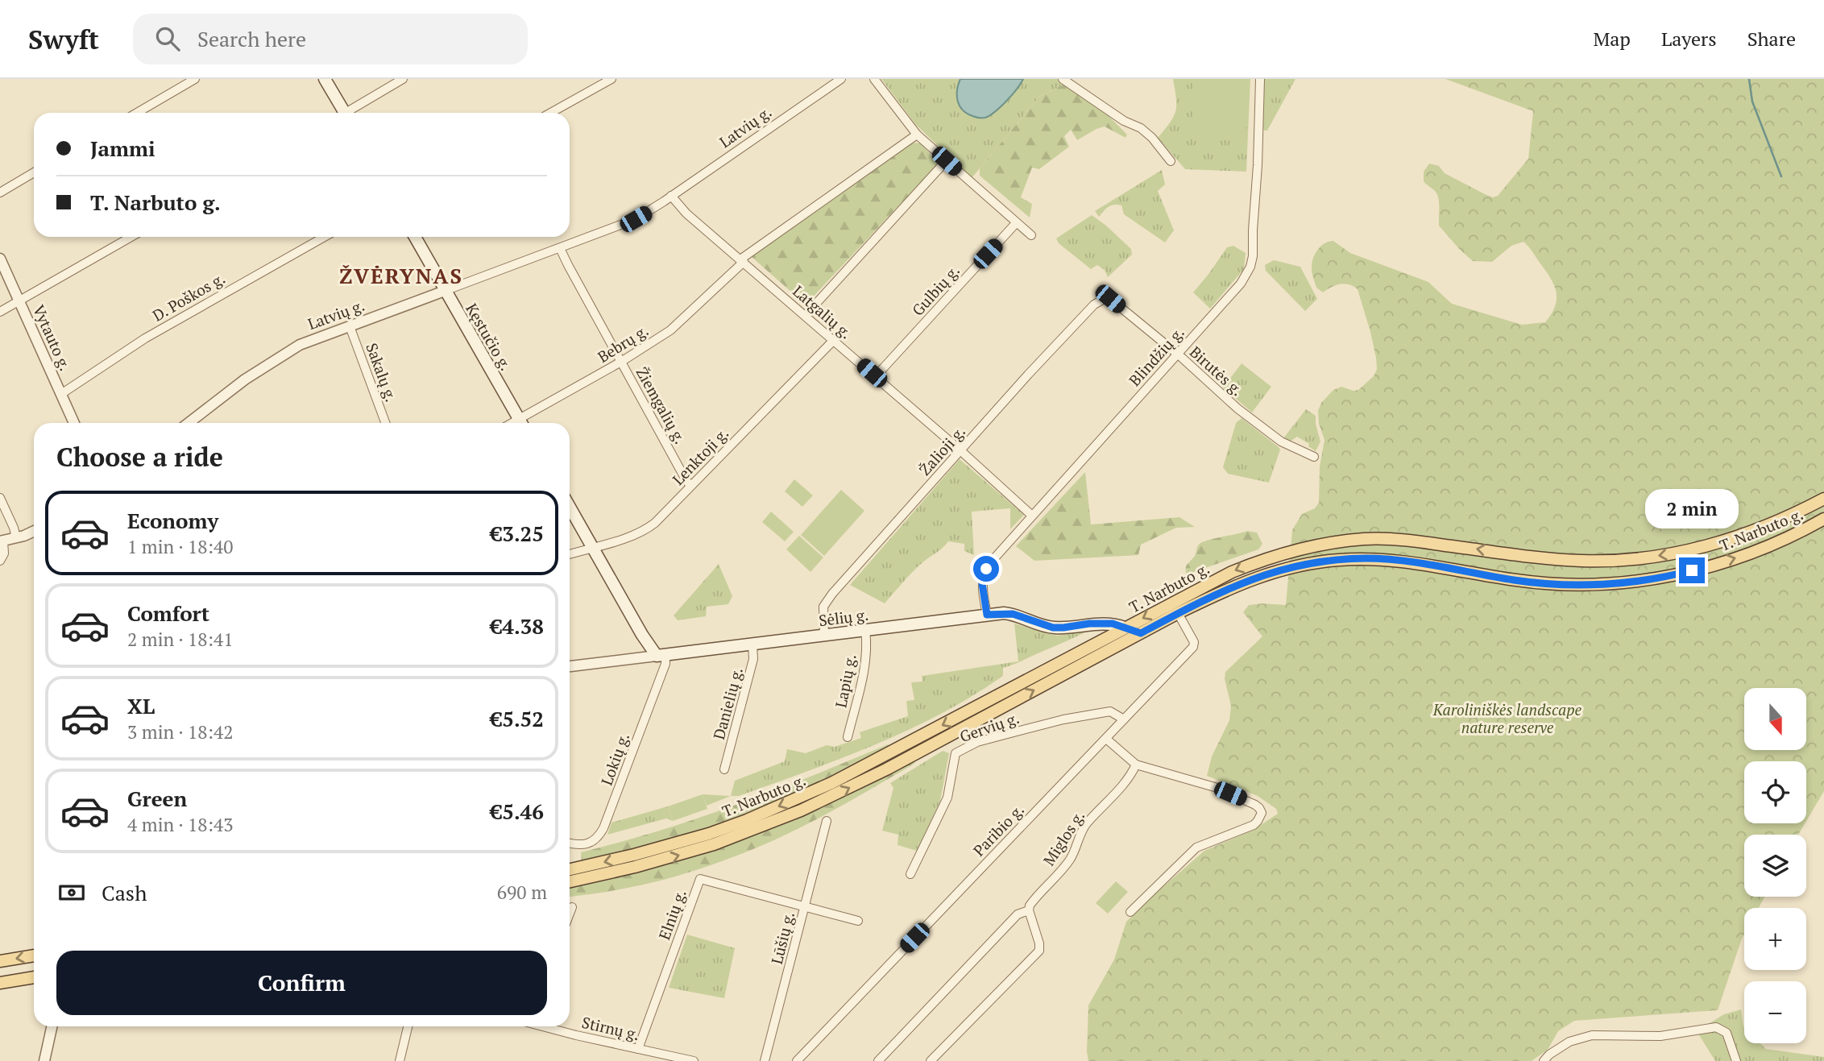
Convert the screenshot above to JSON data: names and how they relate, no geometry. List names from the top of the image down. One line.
{"streets":{"main road":["Kęstučio g.","T. Narbuto g.","Sėlių g."],"street":["Latvių g.","Gulbių g.","D. Poškos g.","Latgalių g.","Vytauto g.","Bebrų g.","Blindžių g.","Birutės g.","Sakalų g.","Žiemgalių g.","Žalioji g.","Lenktoji g.","Lapių g.","Danielių g.","Gervių g.","Lokių g.","Paribio g.","Miglos g.","Elnių g.","Lūšių g.","Stirnų g."]},"crossings":[["Latvių g.","Latgalių g."],["Latvių g.","Kęstučio g."],["Latvių g.","Sakalų g."],["Latvių g.","Žiemgalių g."],["Gulbių g.","Latgalių g."],["D. Poškos g.","Vytauto g."],["Latgalių g.","Bebrų g."],["Latgalių g.","Blindžių g."],["Latgalių g.","Žalioji g."],["Latgalių g.","Lenktoji g."],["Bebrų g.","Žiemgalių g."],["Blindžių g.","Birutės g."],["Blindžių g.","Sėlių g."],["Birutės g.","Žalioji g."],["Žiemgalių g.","Lenktoji g."],["Žalioji g.","Sėlių g."],["T. Narbuto g.","Sėlių g."],["T. Narbuto g.","Paribio g."],["Sėlių g.","Lapių g."],["Sėlių g.","Danielių g."],["Sėlių g.","Lokių g."],["Gervių g.","Paribio g."],["Elnių g.","Lūšių g."],["Elnių g.","Stirnų g."]],"districts":["ŽVĖRYNAS"],"parks":["Karoliniškės landscape nature reserve"],"north":"bottom","page":{"header":"Swyft","search":"Search here","nav":["Map","Layers","Share"],"banner":["Jammi","T. Narbuto g."],"heading":"Choose a ride","bubble":"2 min","list":[{"name":"Economy","note":"1 min · 18:40","value":"€3.25"},{"name":"Comfort","note":"2 min · 18:41","value":"€4.38"},{"name":"XL","note":"3 min · 18:42","value":"€5.52"},{"name":"Green","note":"4 min · 18:43","value":"€5.46"}],"map_buttons":["+","−"],"pay":["Cash","690 m"],"buttons":"Confirm"}}
